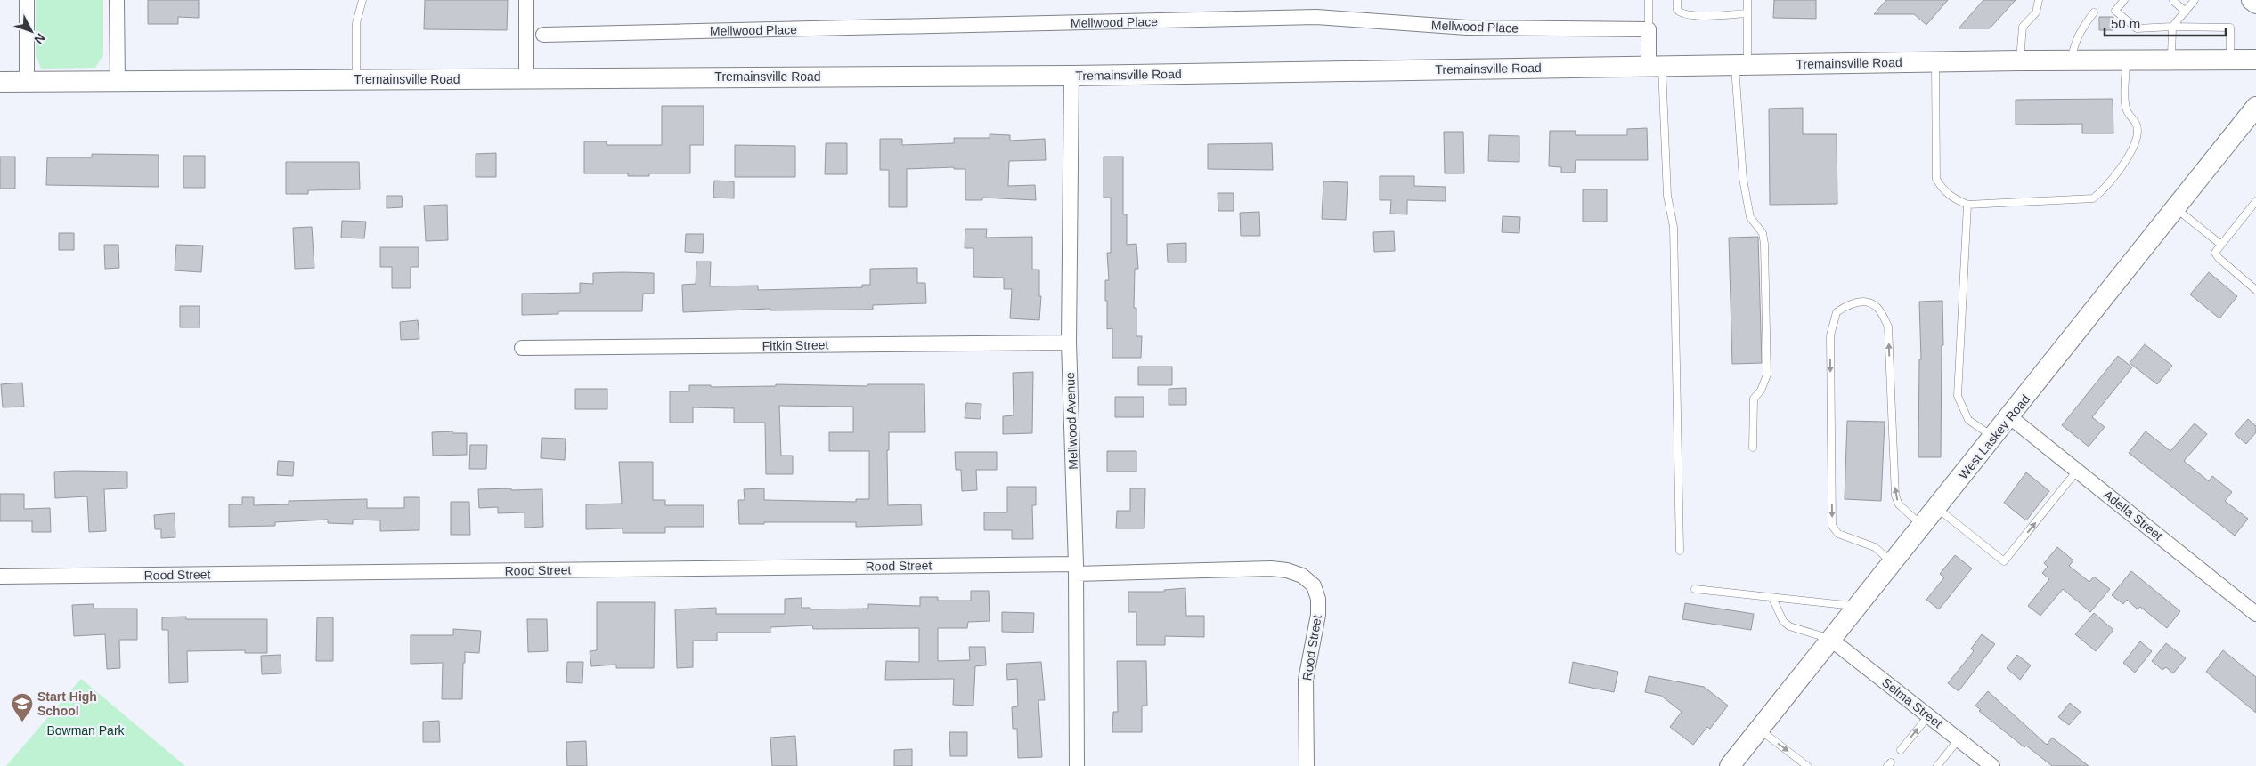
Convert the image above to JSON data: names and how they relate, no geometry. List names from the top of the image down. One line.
{"streets":{"street":["Mellwood Place","Tremainsville Road","Fitkin Street","Mellwood Avenue","West Laskey Road","Adella Street","Rood Street","Selma Street"]},"crossings":[["Tremainsville Road","Mellwood Avenue"],["Fitkin Street","Mellwood Avenue"],["Mellwood Avenue","Rood Street"],["West Laskey Road","Adella Street"],["West Laskey Road","Selma Street"]],"parks":["Bowman Park"],"places":{"school or university":["Start High School"]},"scale_bar":"50 m","north":"bottom right"}
